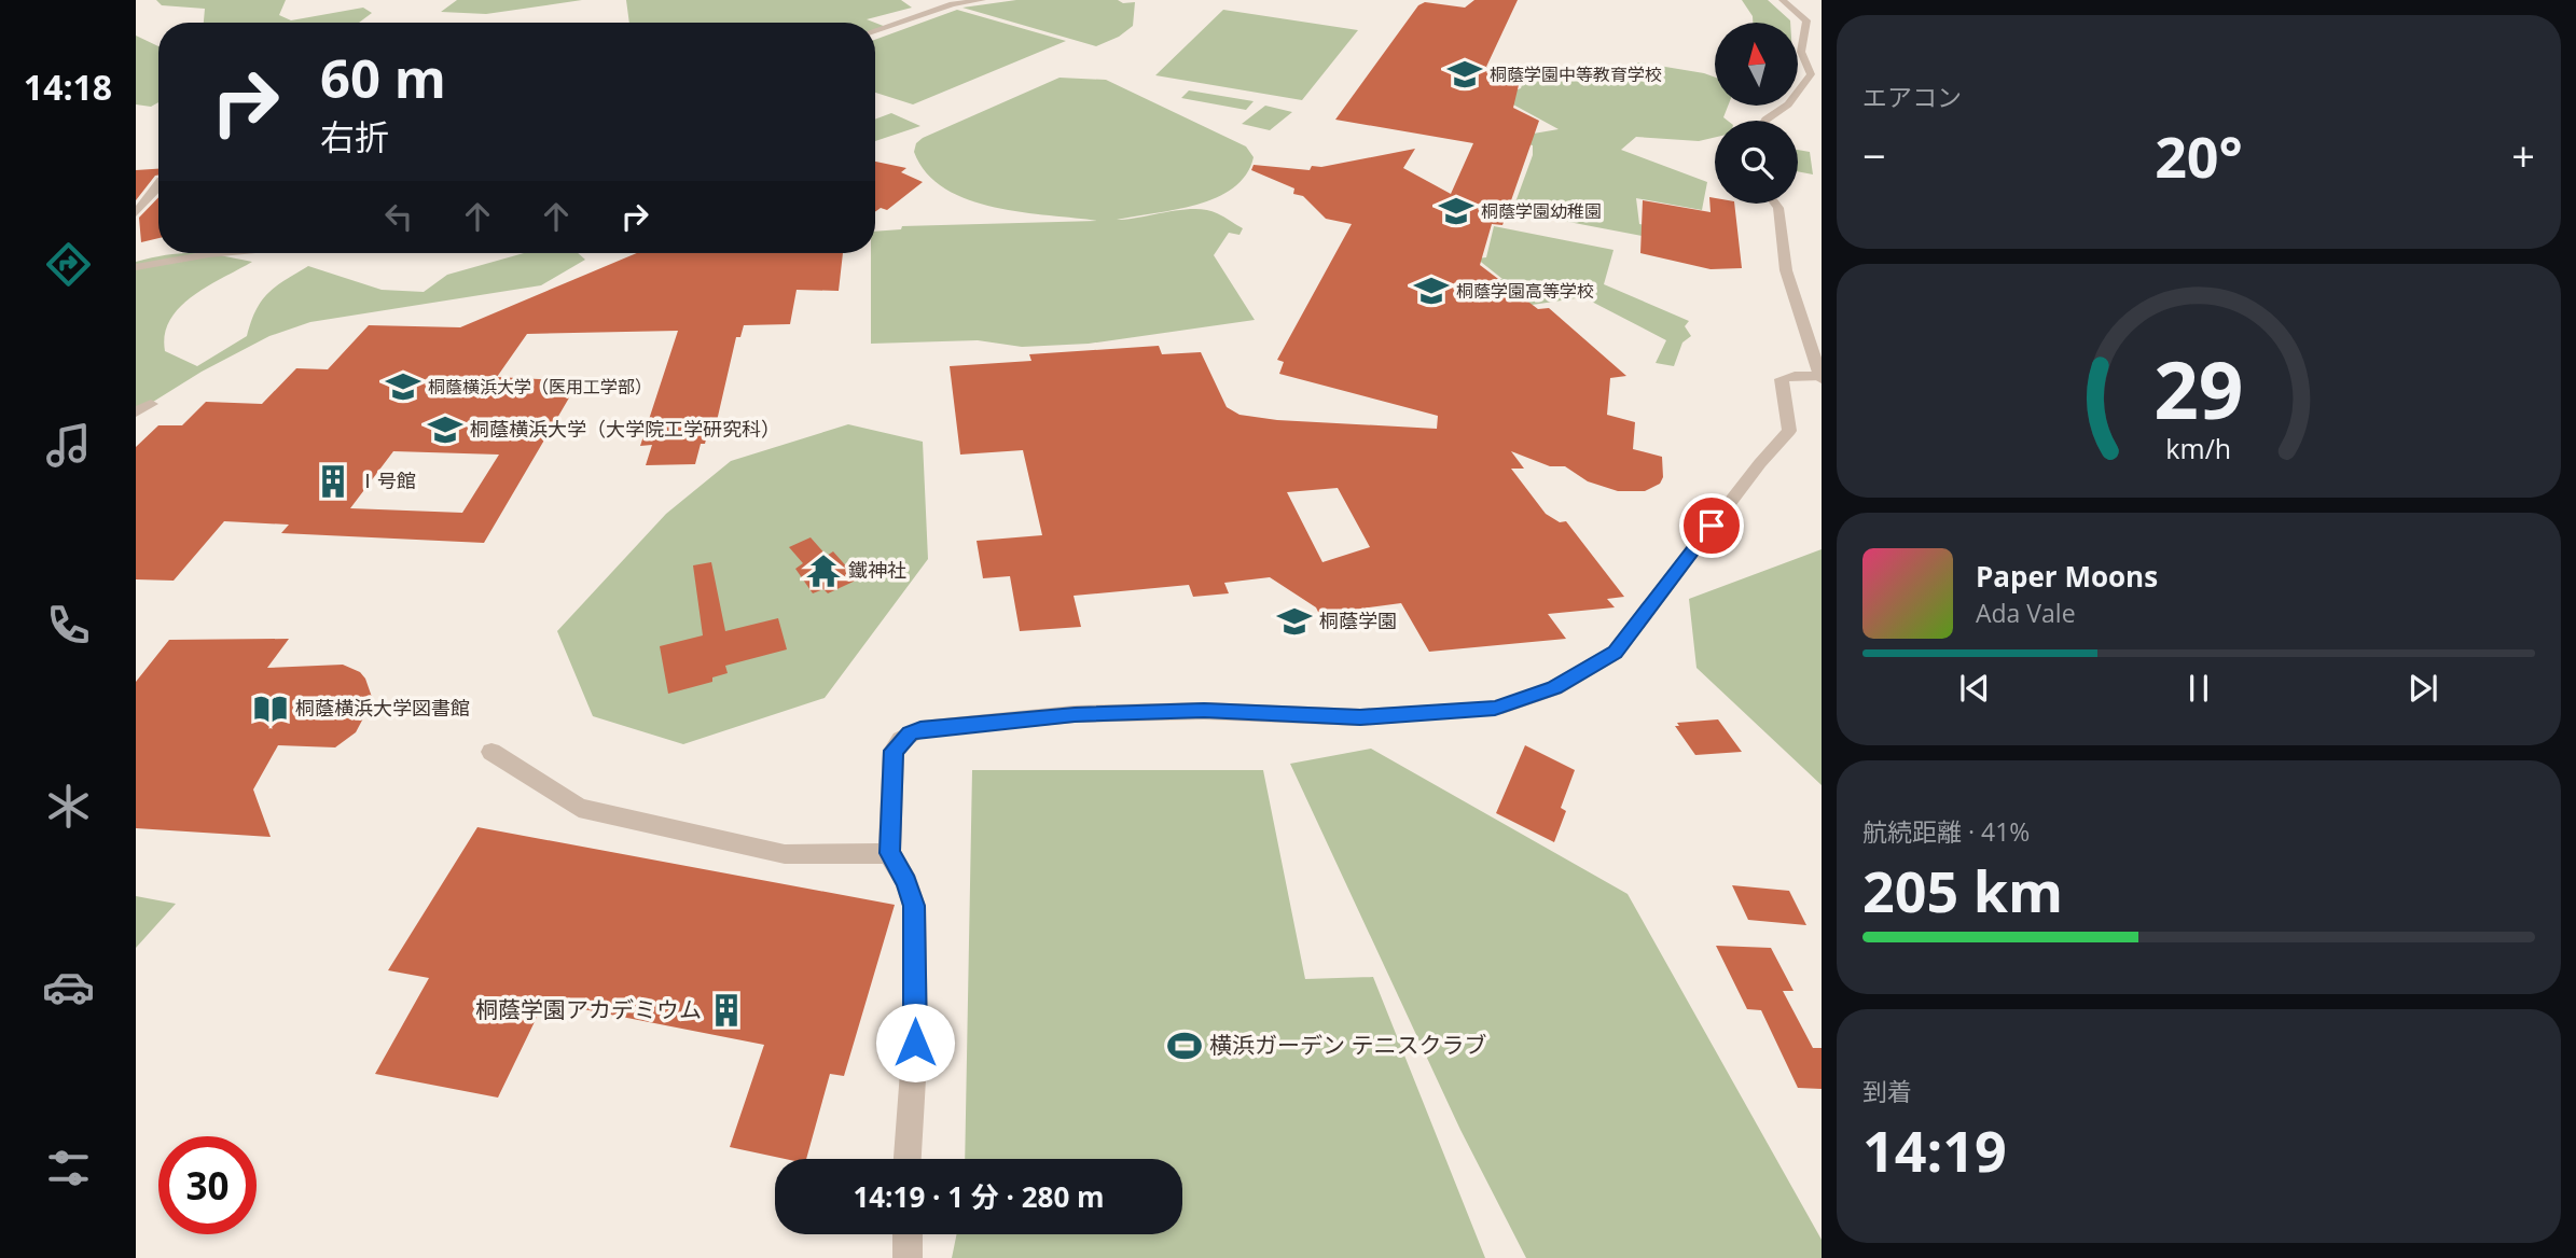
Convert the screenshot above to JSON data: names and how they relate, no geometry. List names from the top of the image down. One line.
{"places":{"school or university":["桐蔭学園中等教育学校","桐蔭学園幼稚園","桐蔭学園高等学校","桐蔭横浜大学（医用工学部）","桐蔭横浜大学（大学院工学研究科）","桐蔭学園"],"building":["Ⅰ号館","桐蔭学園アカデミウム"],"temple":["鐵神社"],"library":["桐蔭横浜大学図書館"],"sports":["横浜ガーデン テニスクラブ"]},"north":"top","page":{"tabs":"14:18","tile":["エアコン",["航続距離 · 41%","205 km"],["到着","14:19"]],"turn":["60 m","右折"],"heat":["−","20°","+"],"song":["Paper Moons","Ada Vale"],"limit":"30","trip":"14:19 · 1 分 · 280 m","gauge":["29","km/h"]}}
